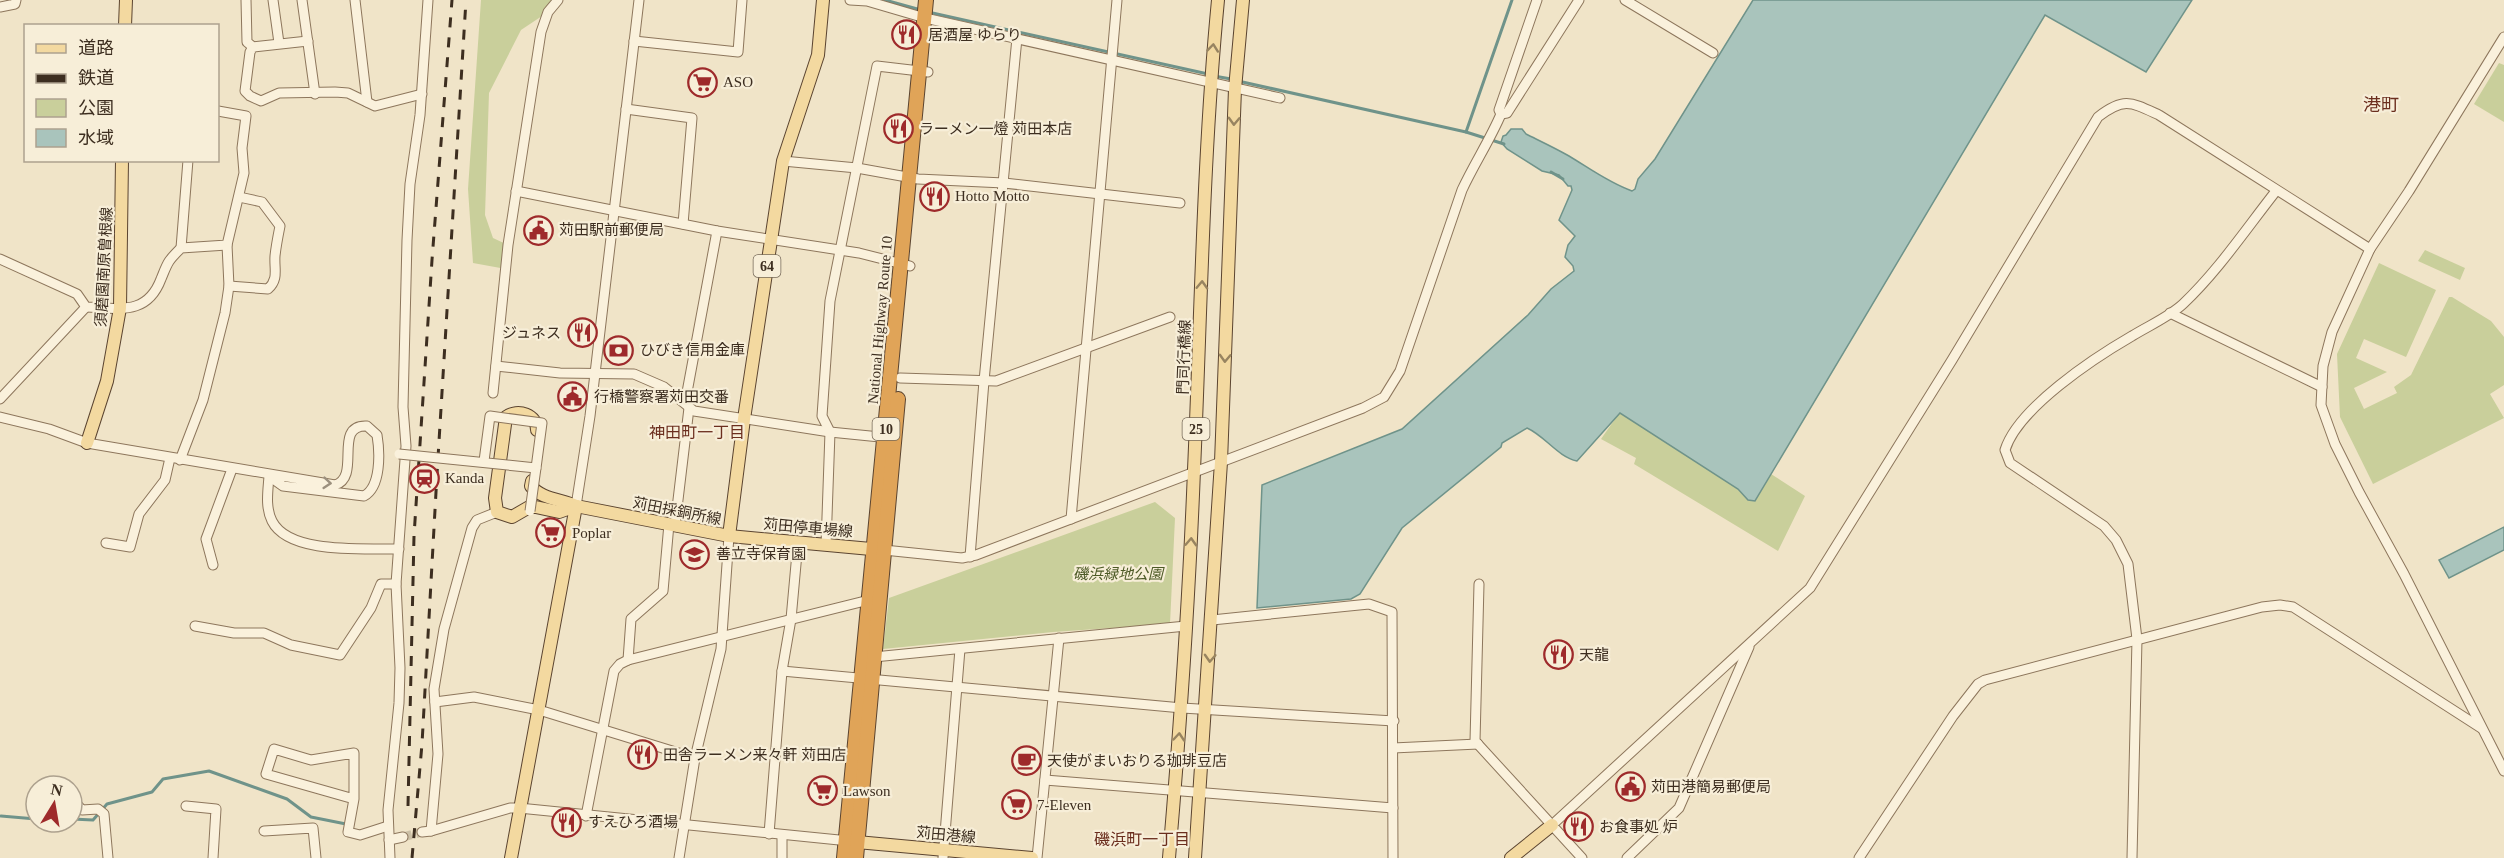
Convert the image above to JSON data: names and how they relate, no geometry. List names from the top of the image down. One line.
{"streets":{"highway":["National Highway Route 10","10"],"main road":["64","須磨園南原曽根線","門司行橋線","25","苅田採銅所線","苅田停車場線","苅田港線"]},"crossings":[["National Highway Route 10","苅田停車場線"],["National Highway Route 10","苅田港線"],["苅田採銅所線","苅田停車場線"]],"districts":["港町","神田町一丁目","磯浜町一丁目"],"parks":["磯浜緑地公園"],"places":{"restaurant":["居酒屋 ゆらり","ラーメン一燈 苅田本店","Hotto Motto","ジュネス","天龍","田舎ラーメン来々軒 苅田店","すえひろ酒場","お食事処 炉"],"supermarket":["ASO","Poplar","Lawson","7-Eleven"],"public building":["苅田駅前郵便局","行橋警察署苅田交番","苅田港簡易郵便局"],"bank":["ひびき信用金庫"],"station":["Kanda"],"school or university":["善立寺保育園"],"cafe":["天使がまいおりる珈琲豆店"]},"legend":["道路","鉄道","公園","水域"],"north":"top"}
